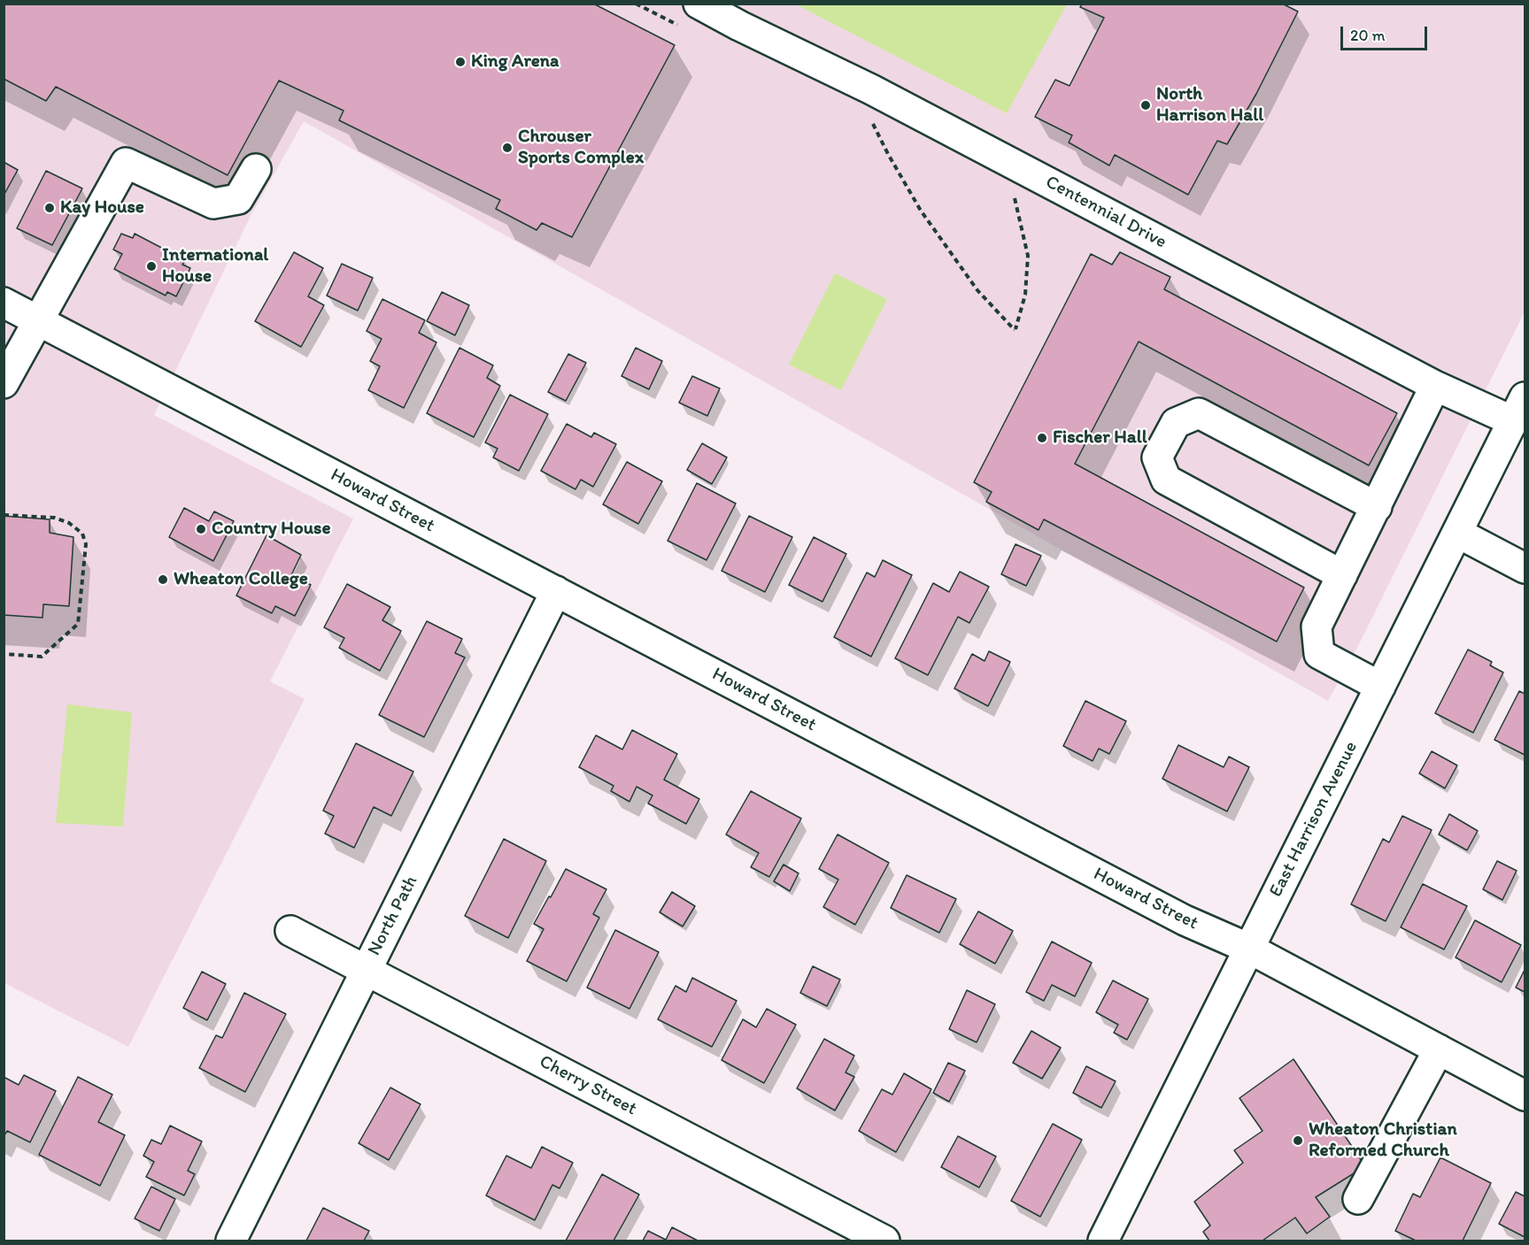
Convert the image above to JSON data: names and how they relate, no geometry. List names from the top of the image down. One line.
{"streets":{"street":["Centennial Drive","Howard Street","East Harrison Avenue","North Path","Cherry Street"]},"crossings":[["Centennial Drive","East Harrison Avenue"],["Howard Street","East Harrison Avenue"],["Howard Street","North Path"],["North Path","Cherry Street"]],"places":["King Arena","North Harrison Hall","Chrouser Sports Complex","Kay House","International House","Fischer Hall","Country House","Wheaton College","Wheaton Christian Reformed Church"],"scale_bar":"20 m"}
